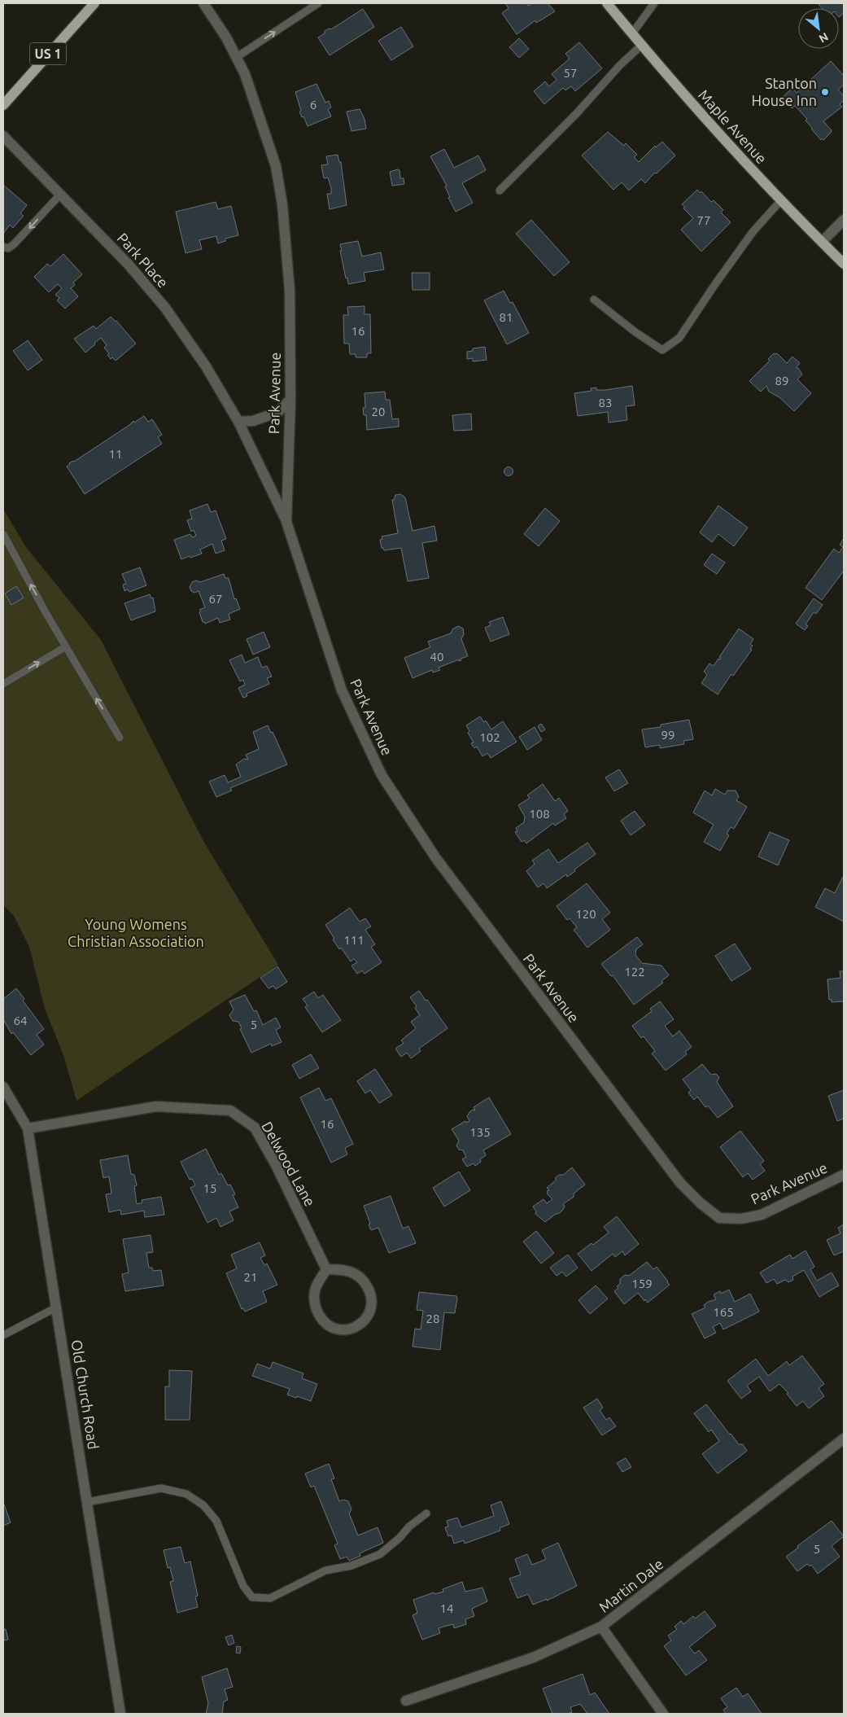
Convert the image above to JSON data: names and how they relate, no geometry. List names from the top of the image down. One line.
{"streets":{"main road":["US 1","Maple Avenue"],"street":["Park Place","Park Avenue","Delwood Lane","Old Church Road","Martin Dale"]},"crossings":[["Park Place","Park Avenue"],["Delwood Lane","Old Church Road"]],"parks":["Young Womens Christian Association"],"places":["Stanton House Inn"],"house_numbers":["57","6","77","81","16","89","83","20","11","67","40","99","102","108","120","111","122","64","5","16","135","15","21","159","165","28","5","14"],"north":"bottom right"}
